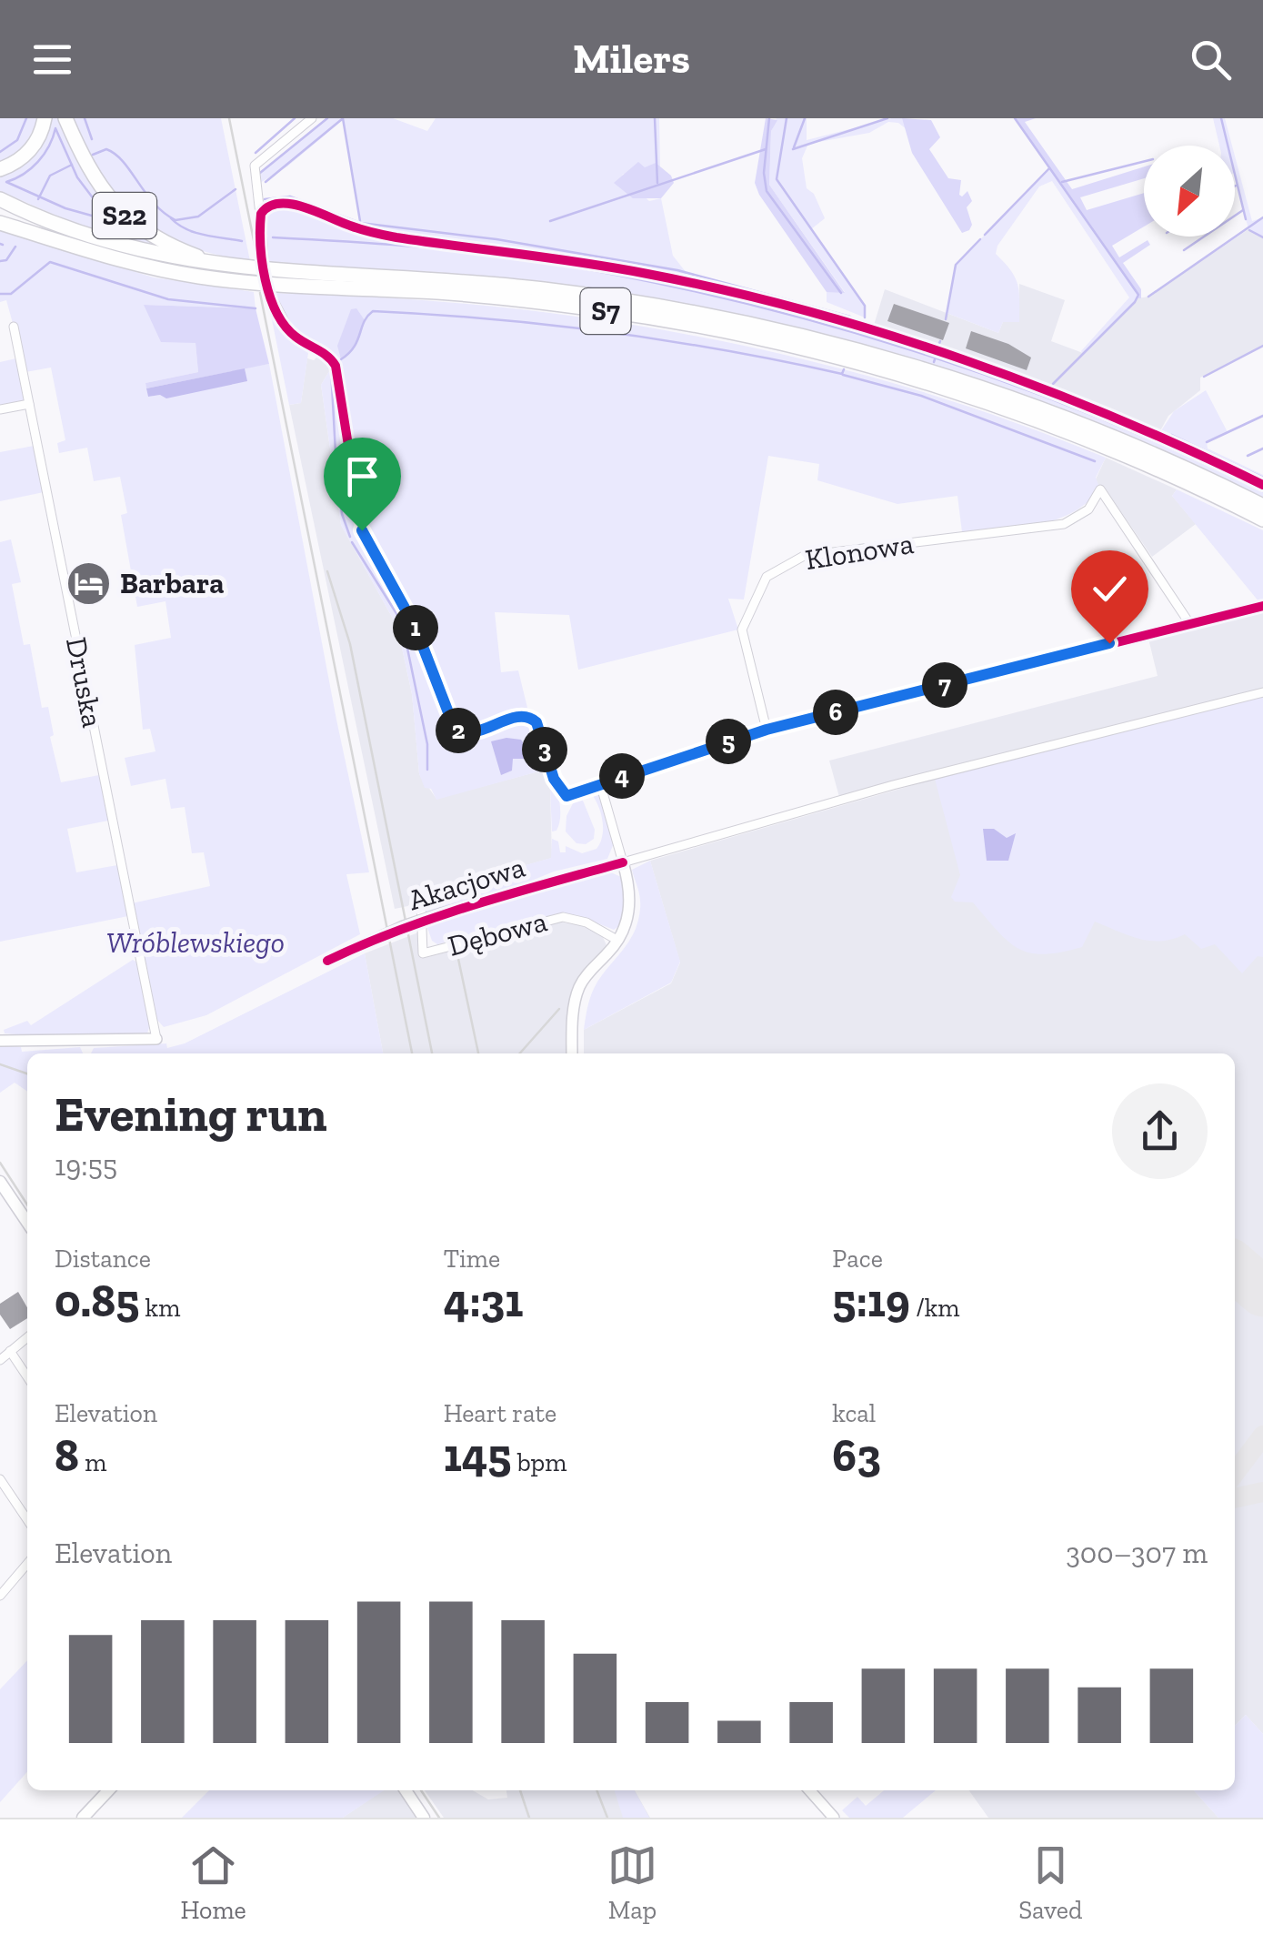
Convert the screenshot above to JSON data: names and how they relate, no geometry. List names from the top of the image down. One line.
{"streets":{"highway":["S22","S7"],"street":["Klonowa","Druska","Akacjowa","Dębowa"]},"crossings":[["S22","S7"]],"parks":["Wróblewskiego"],"places":{"hotel":["Barbara"]},"north":"bottom left","page":{"header":"Milers","pins":["1","7","6","2","5","3","4"],"heading":["Evening run","19:55"],"stats":[["Distance","0.85 km"],["Time","4:31"],["Pace","5:19 /km"],["Elevation","8 m"],["Heart rate","145 bpm"],["kcal","63"]],"chart":["Elevation","300–307 m"],"tabs":["Home","Map","Saved"]}}
